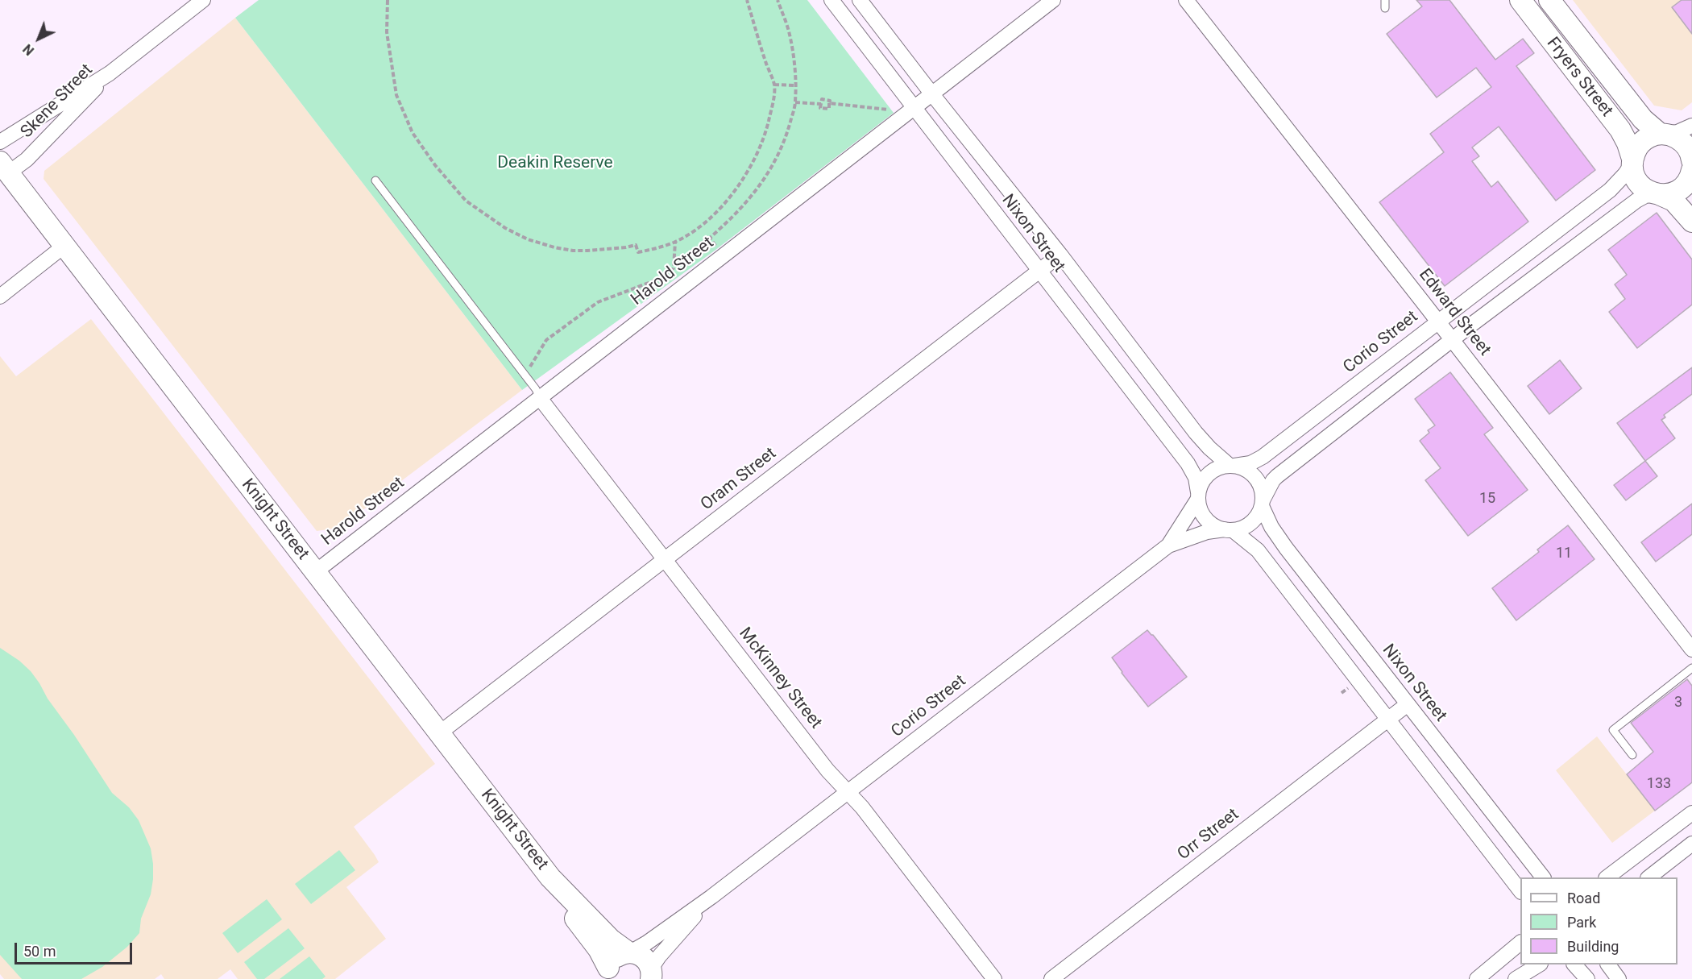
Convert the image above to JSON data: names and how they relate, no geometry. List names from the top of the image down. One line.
{"streets":{"street":["Fryers Street","Skene Street","Nixon Street","Harold Street","Edward Street","Corio Street","Oram Street","Knight Street","McKinney Street","Orr Street"]},"crossings":[["Fryers Street","Corio Street"],["Skene Street","Knight Street"],["Nixon Street","Harold Street"],["Nixon Street","Corio Street"],["Nixon Street","Oram Street"],["Nixon Street","Orr Street"],["Harold Street","Knight Street"],["Harold Street","McKinney Street"],["Edward Street","Corio Street"],["Corio Street","Knight Street"],["Corio Street","McKinney Street"],["Oram Street","Knight Street"],["Oram Street","McKinney Street"]],"parks":["Deakin Reserve"],"house_numbers":["15","11","3","133"],"legend":["Road","Park","Building"],"scale_bar":"50 m","north":"bottom left"}
